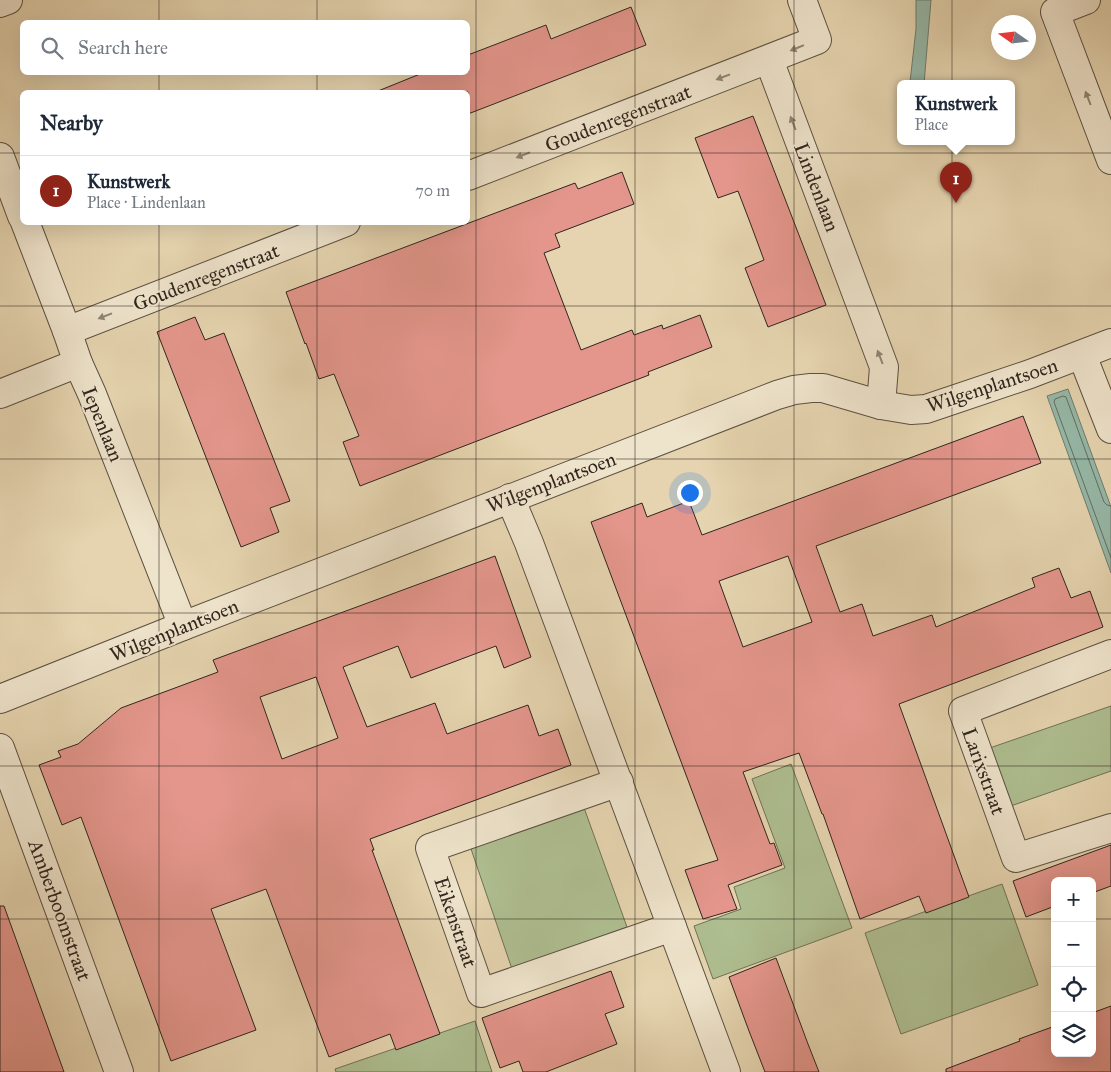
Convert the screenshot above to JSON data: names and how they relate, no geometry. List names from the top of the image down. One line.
{"streets":{"street":["Goudenregenstraat","Lindenlaan","Wilgenplantsoen","Iepenlaan","Larixstraat","Amberboomstraat","Eikenstraat"]},"crossings":[["Goudenregenstraat","Lindenlaan"],["Goudenregenstraat","Iepenlaan"],["Lindenlaan","Wilgenplantsoen"],["Wilgenplantsoen","Iepenlaan"]],"one_way":["Goudenregenstraat","Lindenlaan"],"north":"left","page":{"search":"Search here","popup":["Kunstwerk","Place"],"heading":"Nearby","list":[{"mark":"1","name":"Kunstwerk","note":"Place · Lindenlaan","value":"70 m"}],"pins":"1","map_buttons":["+","−"]}}
